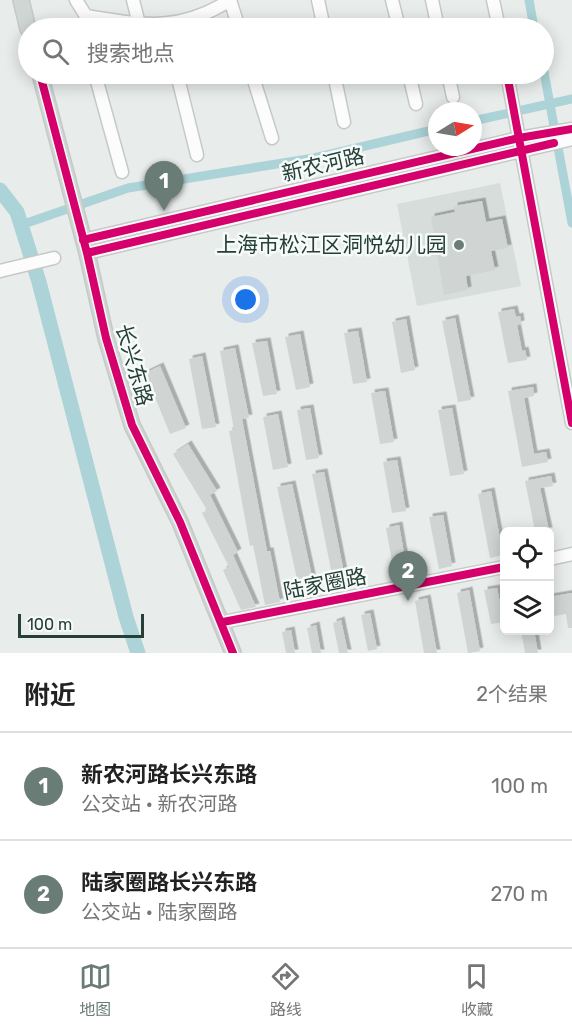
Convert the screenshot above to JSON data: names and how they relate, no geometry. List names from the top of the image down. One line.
{"streets":{"main road":["长兴东路"],"street":["新农河路","陆家圈路"]},"crossings":[["新农河路","长兴东路"],["长兴东路","陆家圈路"]],"places":["上海市松江区洞悦幼儿园"],"scale_bar":"100 m","north":"right","page":{"search":"搜索地点","pins":["1","2"],"scale":"100 m","heading":["附近","2个结果"],"list":[{"mark":"1","name":"新农河路长兴东路","note":"公交站 · 新农河路","value":"100 m"},{"mark":"2","name":"陆家圈路长兴东路","note":"公交站 · 陆家圈路","value":"270 m"}],"nav":["地图","路线","收藏"]}}
